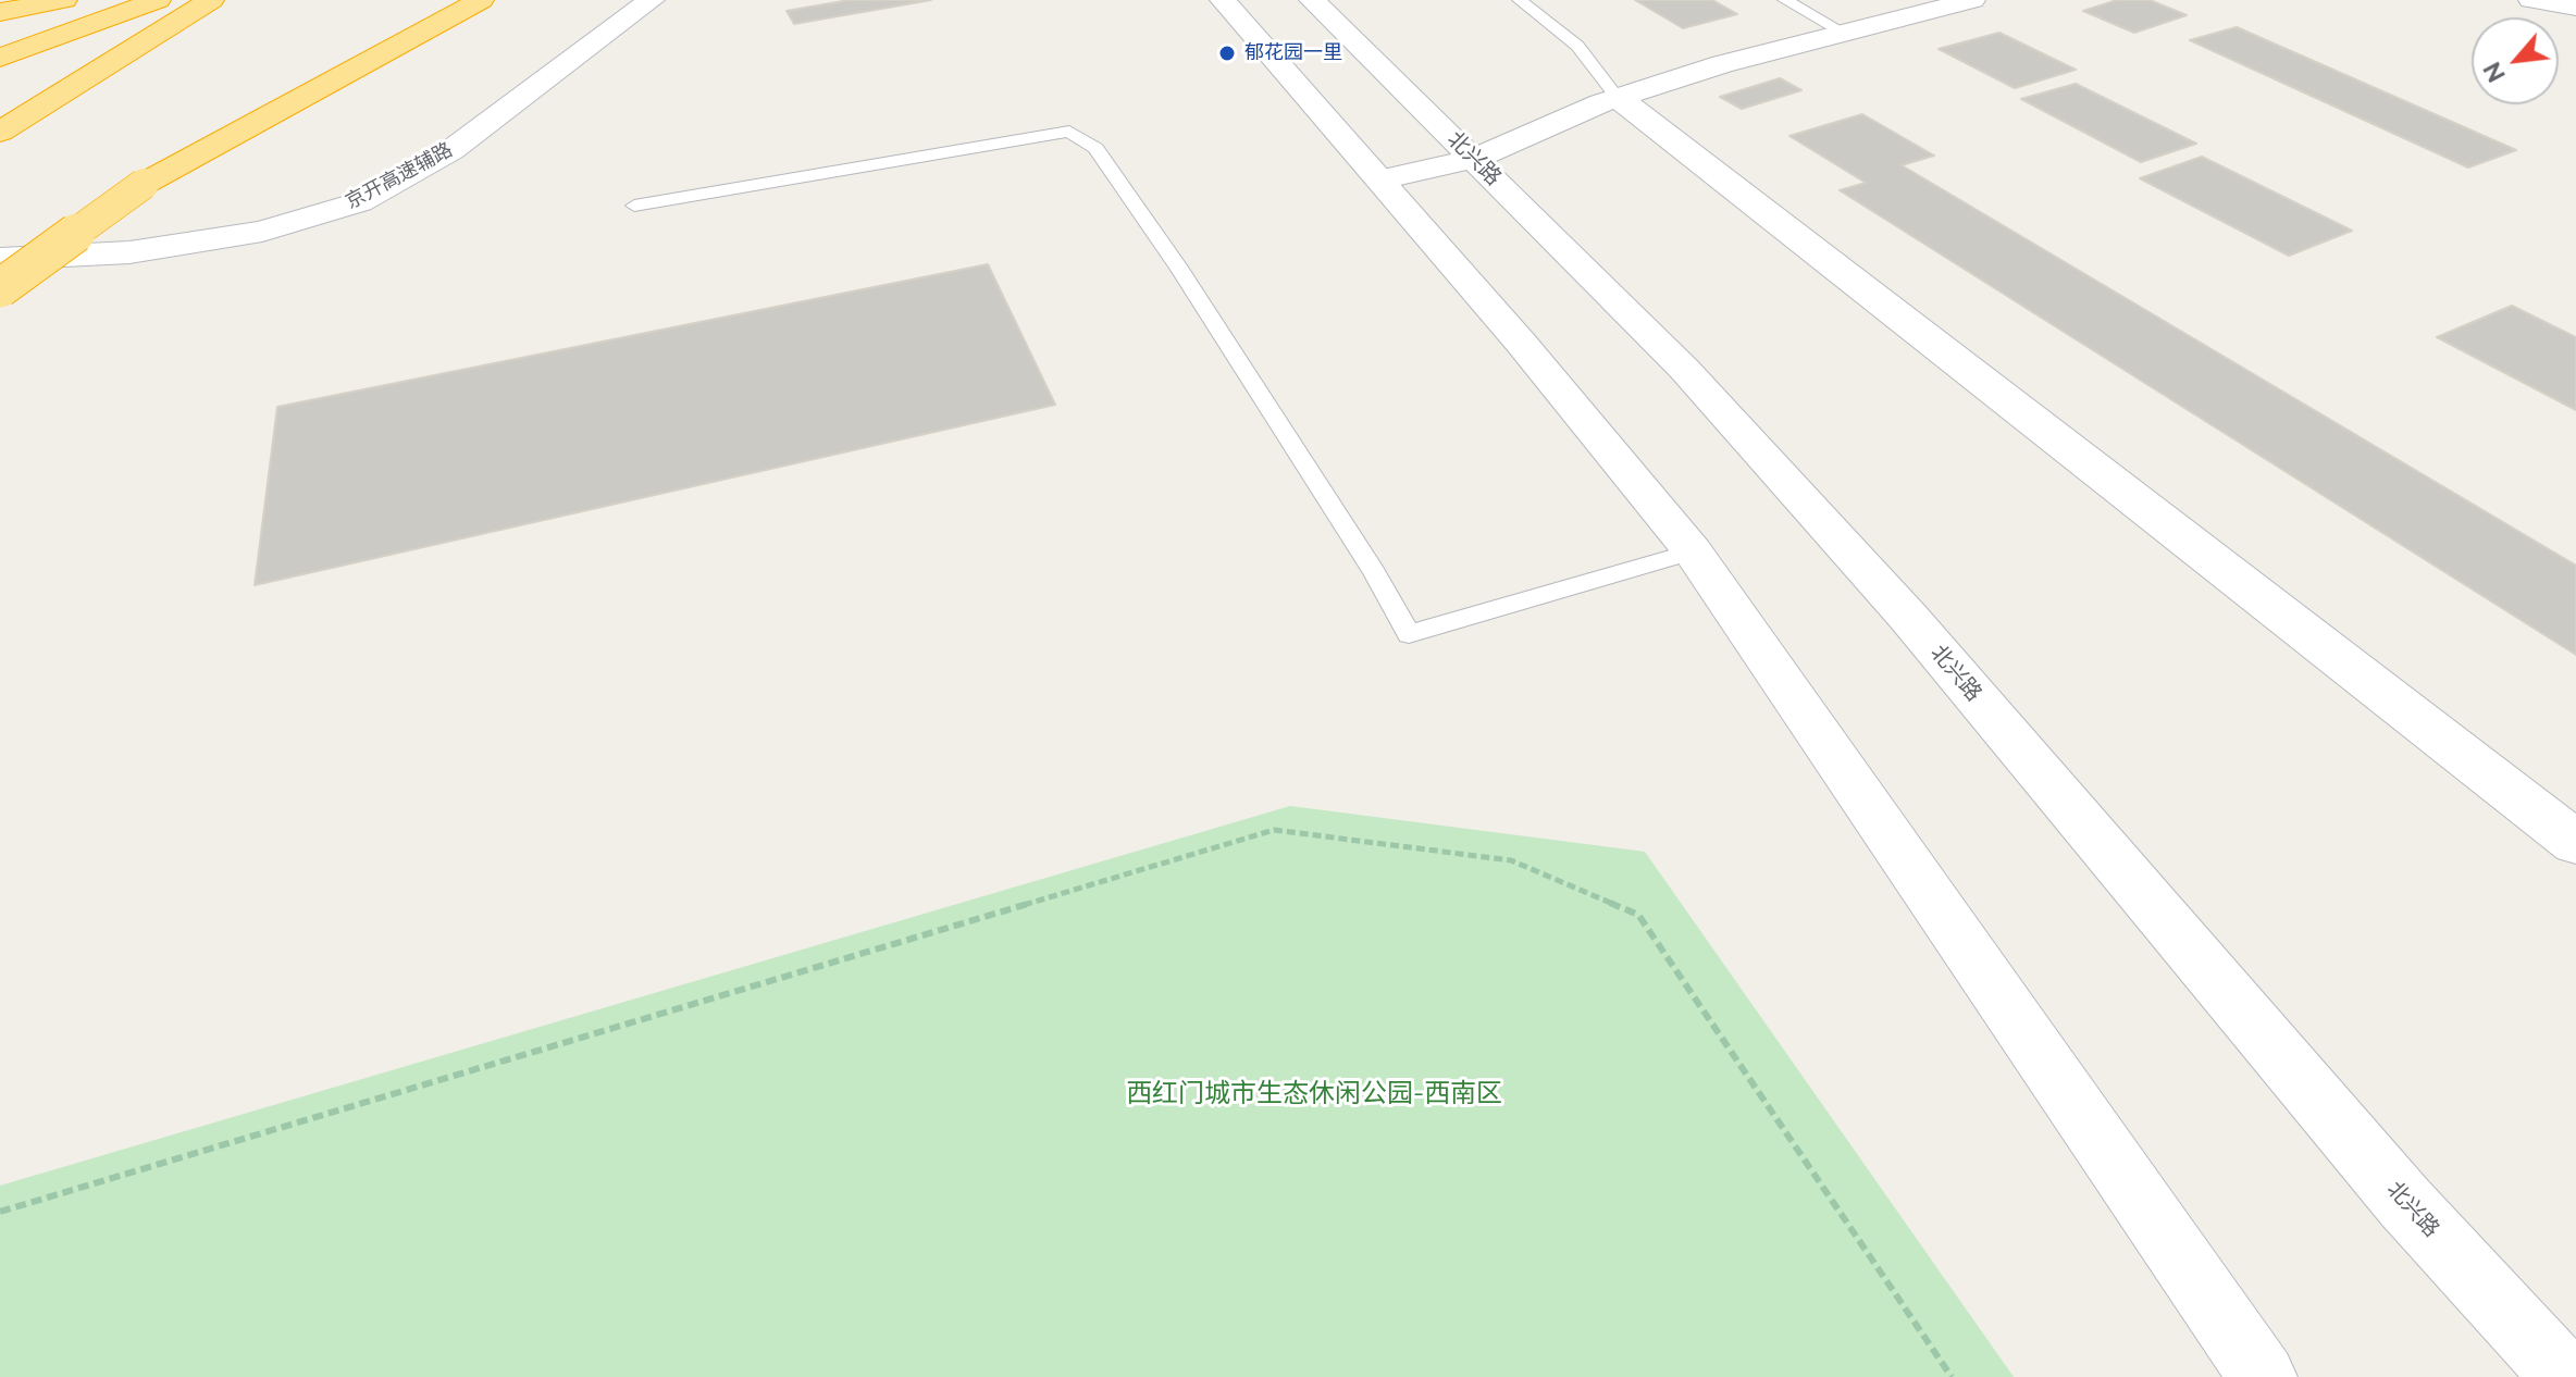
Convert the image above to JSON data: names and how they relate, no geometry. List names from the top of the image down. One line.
{"streets":{"main road":["北兴路","京开高速辅路"]},"parks":["西红门城市生态休闲公园-西南区"],"places":["郁花园一里"],"north":"bottom left"}
